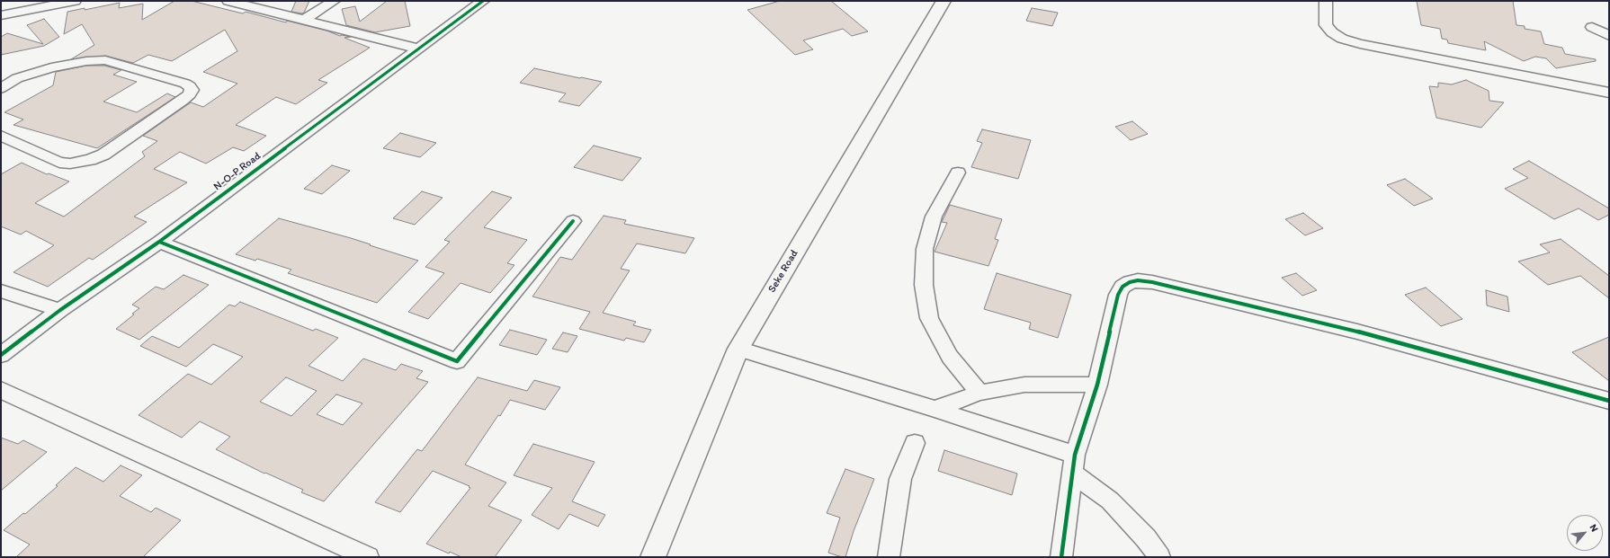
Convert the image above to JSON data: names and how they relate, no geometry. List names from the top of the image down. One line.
{"streets":{"main road":["Seke Road"],"street":["N-O-P Road"]},"north":"top right"}
